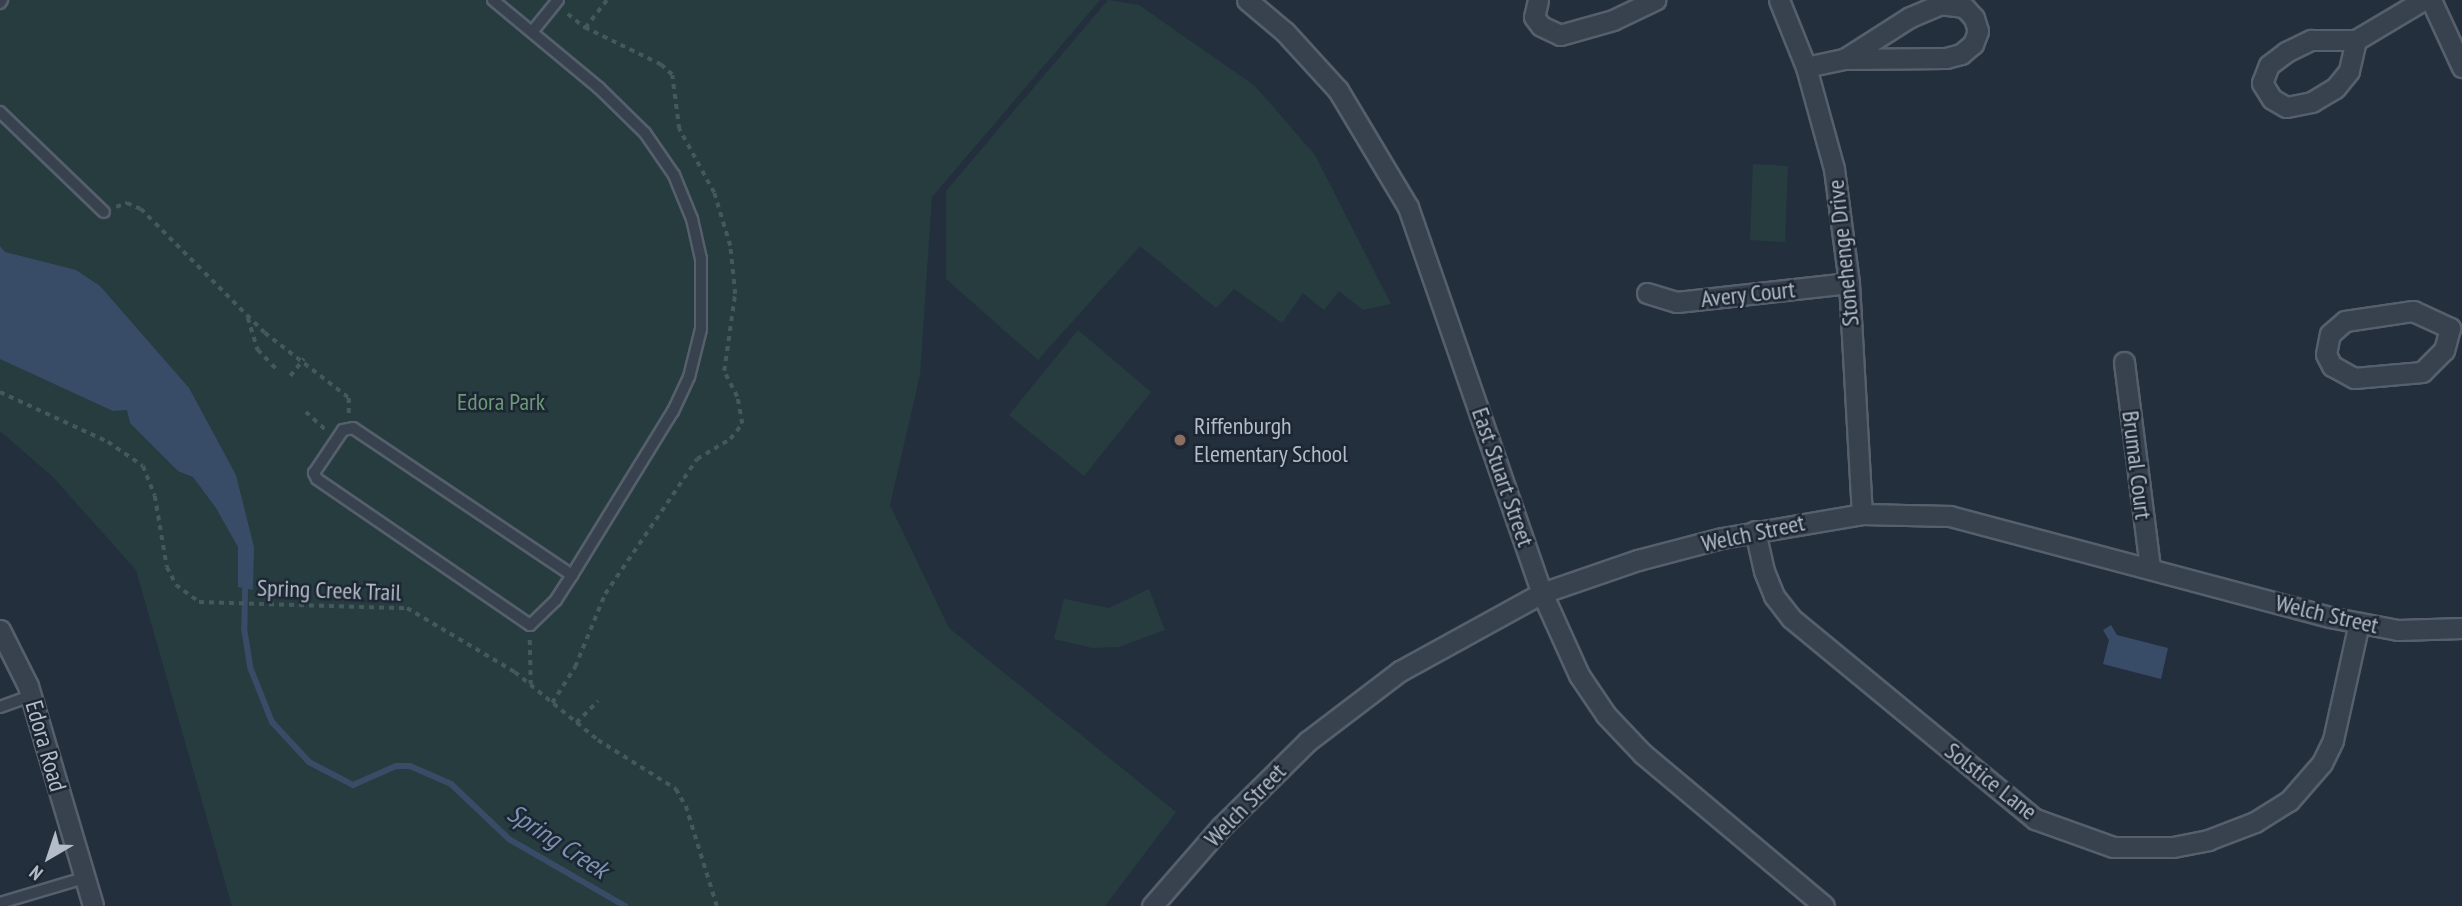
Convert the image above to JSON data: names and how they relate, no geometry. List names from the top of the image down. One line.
{"streets":{"street":["Stonehenge Drive","Avery Court","Brumal Court","East Stuart Street","Welch Street","Edora Road","Solstice Lane"],"path":["Spring Creek Trail"]},"crossings":[["Stonehenge Drive","Avery Court"],["Stonehenge Drive","Welch Street"],["Brumal Court","Welch Street"],["East Stuart Street","Welch Street"],["Welch Street","Solstice Lane"]],"water":["Spring Creek"],"parks":["Edora Park"],"places":["Riffenburgh Elementary School"],"north":"bottom left"}
